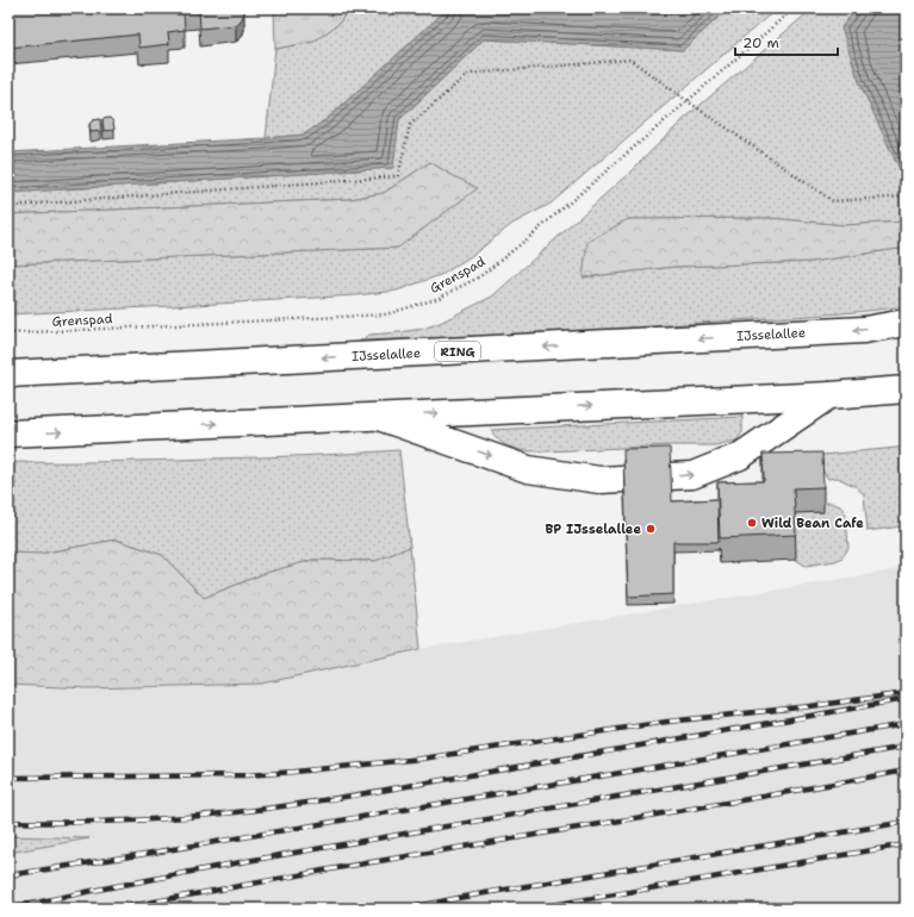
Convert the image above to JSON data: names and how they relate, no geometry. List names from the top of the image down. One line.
{"streets":{"main road":["IJsselallee","RING"],"path":["Grenspad"]},"places":["Wild Bean Cafe","BP IJsselallee"],"scale_bar":"20 m"}
